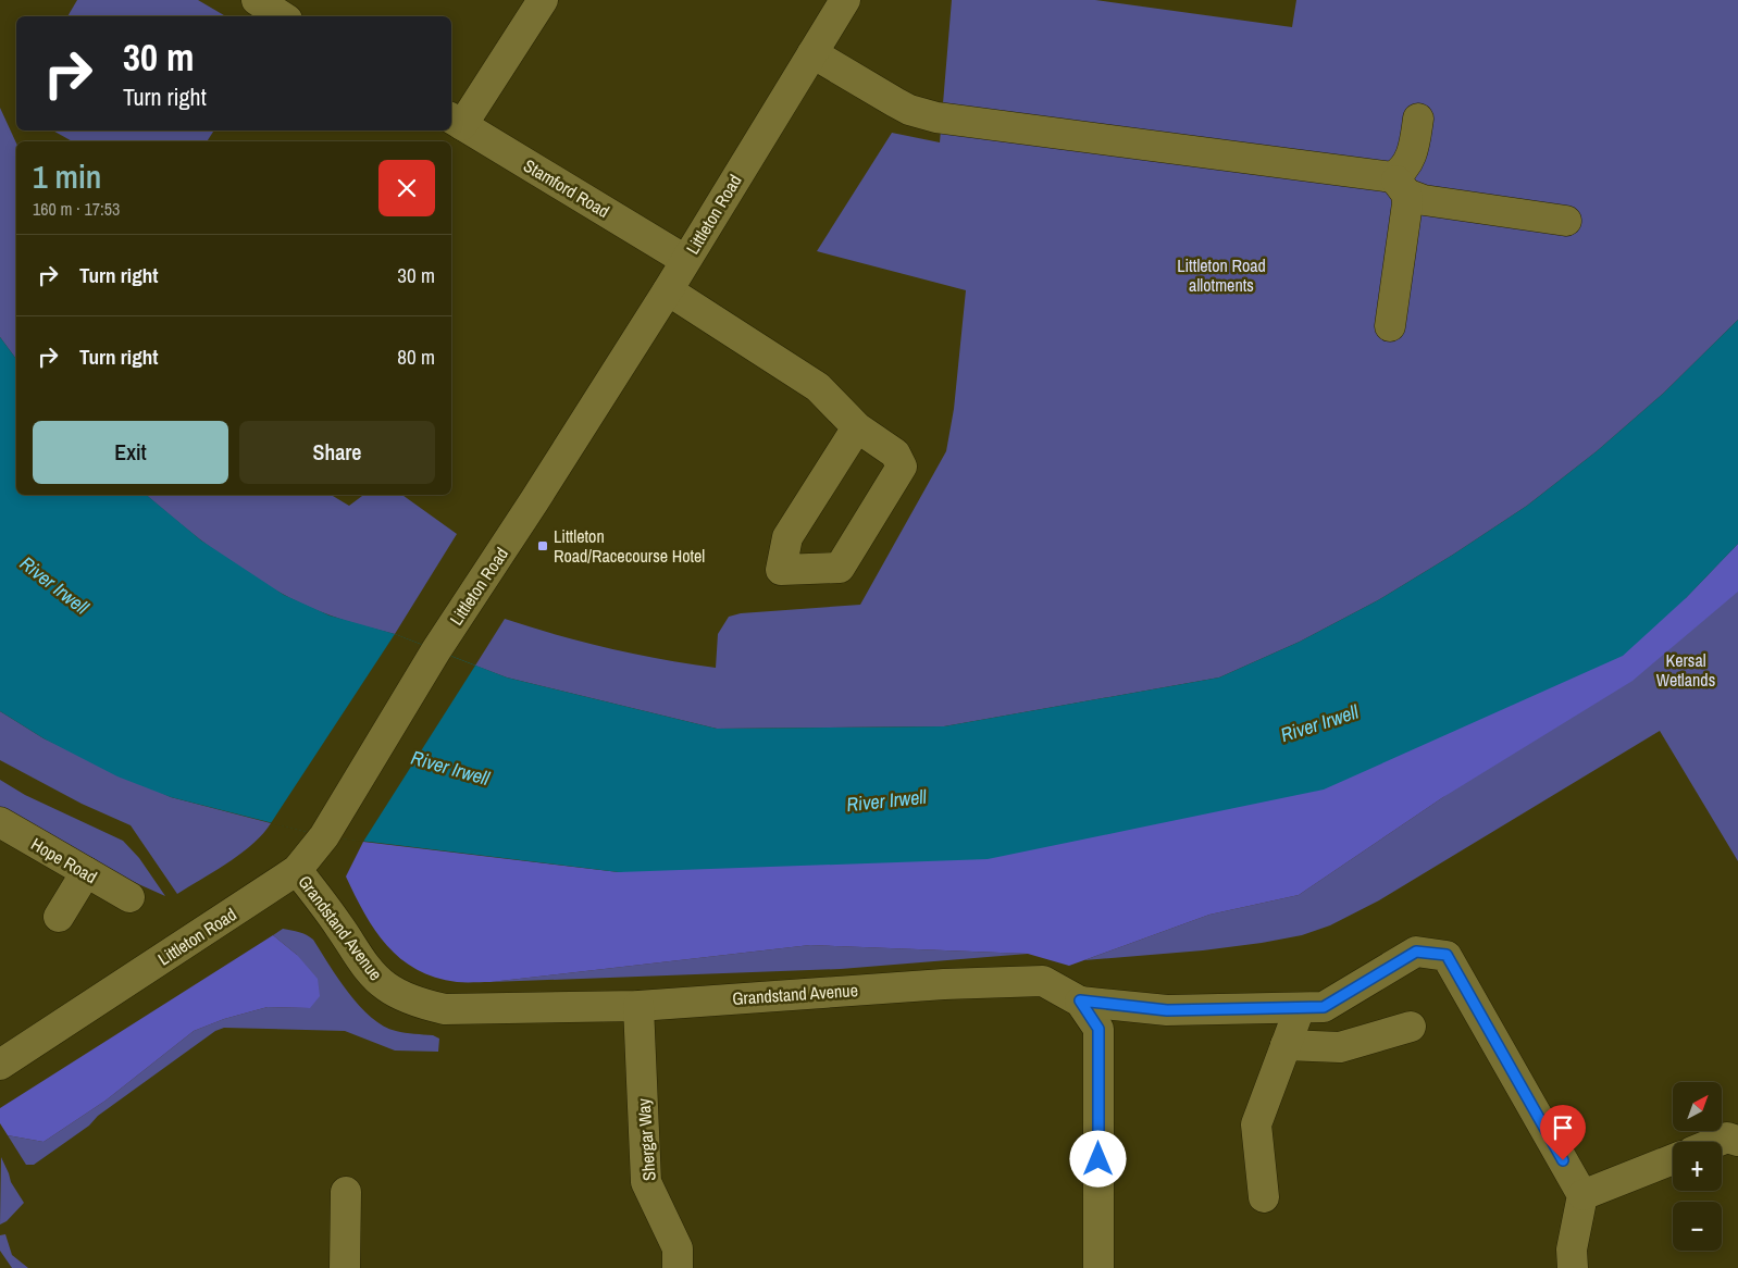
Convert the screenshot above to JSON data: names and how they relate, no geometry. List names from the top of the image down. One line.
{"streets":{"street":["Stamford Road","Littleton Road","Hope Road","Grandstand Avenue","Shergar Way"]},"crossings":[["Stamford Road","Littleton Road"],["Littleton Road","Grandstand Avenue"],["Grandstand Avenue","Shergar Way"]],"water":["River Irwell"],"parks":["Littleton Road allotments","Kersal Wetlands"],"places":{"transit":["Littleton Road/Racecourse Hotel"]},"north":"top right","page":{"turn":["30 m","Turn right"],"heading":["1 min","160 m · 17:53"],"list":[{"name":"Turn right","value":"30 m"},{"name":"Turn right","value":"80 m"}],"buttons":["Exit","Share"],"map_buttons":["+","−"]}}
